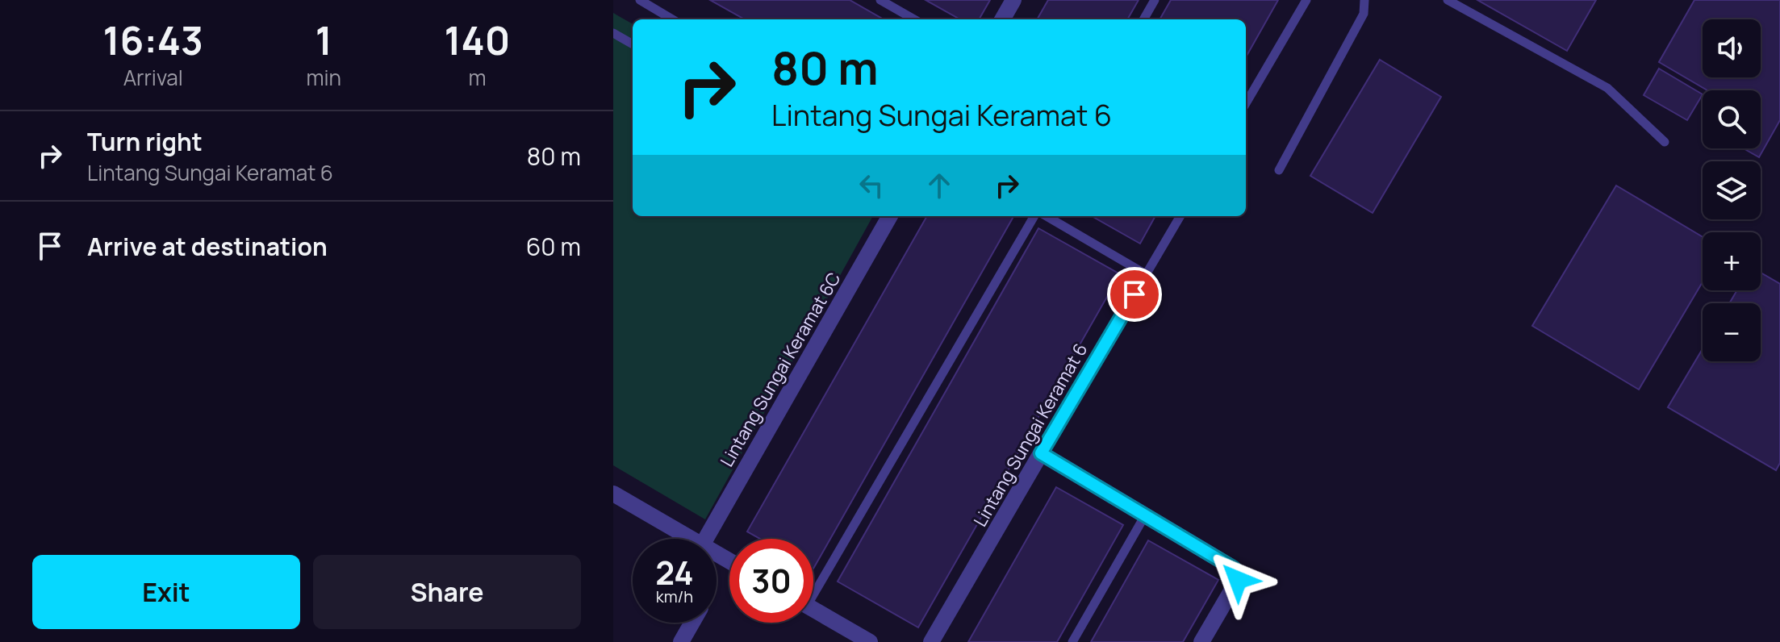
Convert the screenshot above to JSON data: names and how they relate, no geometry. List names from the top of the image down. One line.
{"streets":{"street":["Lintang Sungai Keramat 6C","Lintang Sungai Keramat 6"]},"page":{"eta":["16:43","Arrival","1","min","140","m"],"map_buttons":["+","−"],"turn":["80 m","Lintang Sungai Keramat 6"],"list":[{"name":"Turn right","note":"Lintang Sungai Keramat 6","value":"80 m"},{"name":"Arrive at destination","value":"60 m"}],"speed":"24 km/h","limit":"30","buttons":["Exit","Share"]}}
